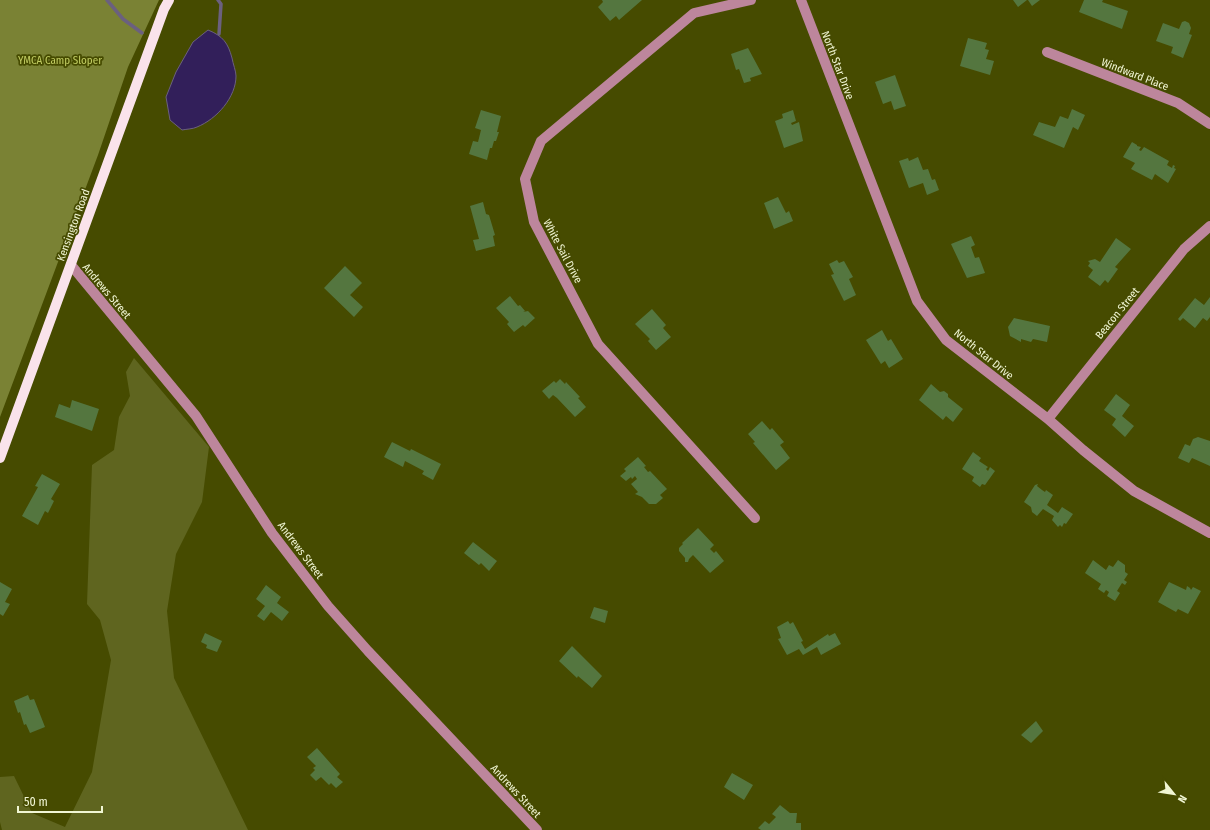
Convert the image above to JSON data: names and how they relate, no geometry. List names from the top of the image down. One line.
{"streets":{"main road":["Kensington Road"],"street":["North Star Drive","Windward Place","White Sail Drive","Andrews Street","Beacon Street"]},"crossings":[["North Star Drive","Beacon Street"],["Kensington Road","Andrews Street"]],"parks":["YMCA Camp Sloper"],"scale_bar":"50 m","north":"bottom right"}
